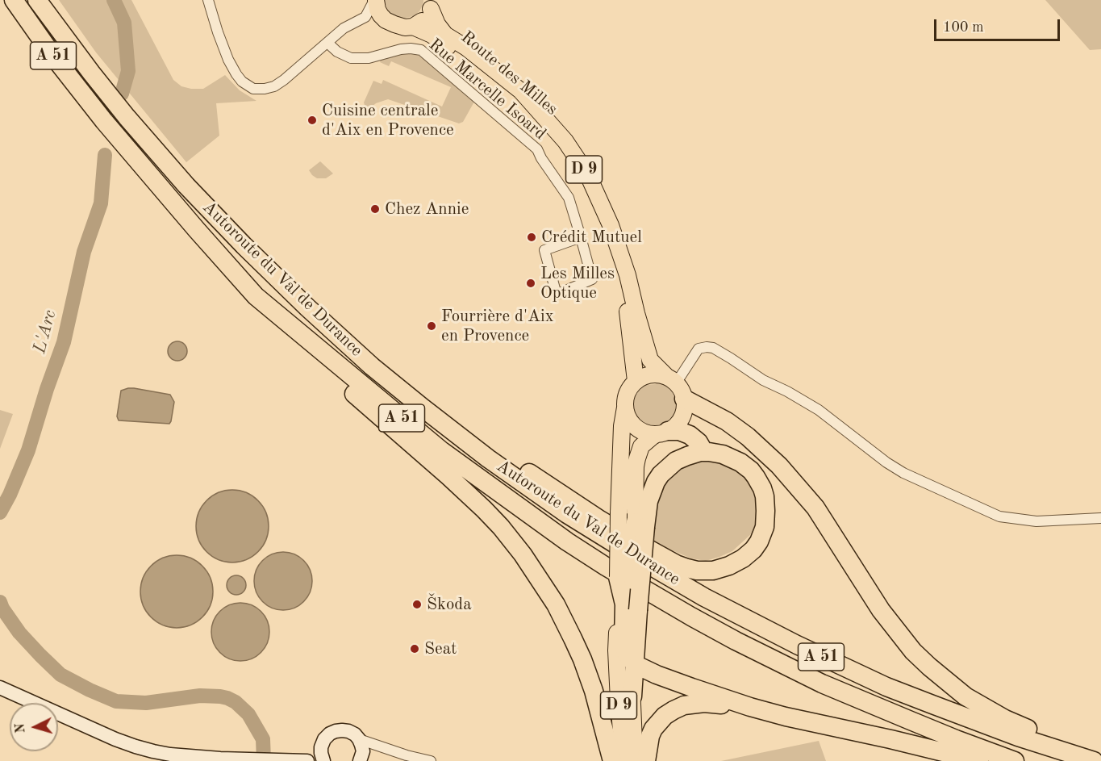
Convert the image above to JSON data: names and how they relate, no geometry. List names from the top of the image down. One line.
{"streets":{"highway":["A 51","Autoroute du Val de Durance"],"main road":["Route des Milles","D 9"],"street":["Rue Marcelle Isoard"]},"water":["L'Arc"],"places":["Cuisine centrale d'Aix en Provence","Chez Annie","Crédit Mutuel","Les Milles Optique","Fourrière d'Aix en Provence","Škoda","Seat"],"scale_bar":"100 m","north":"left"}
